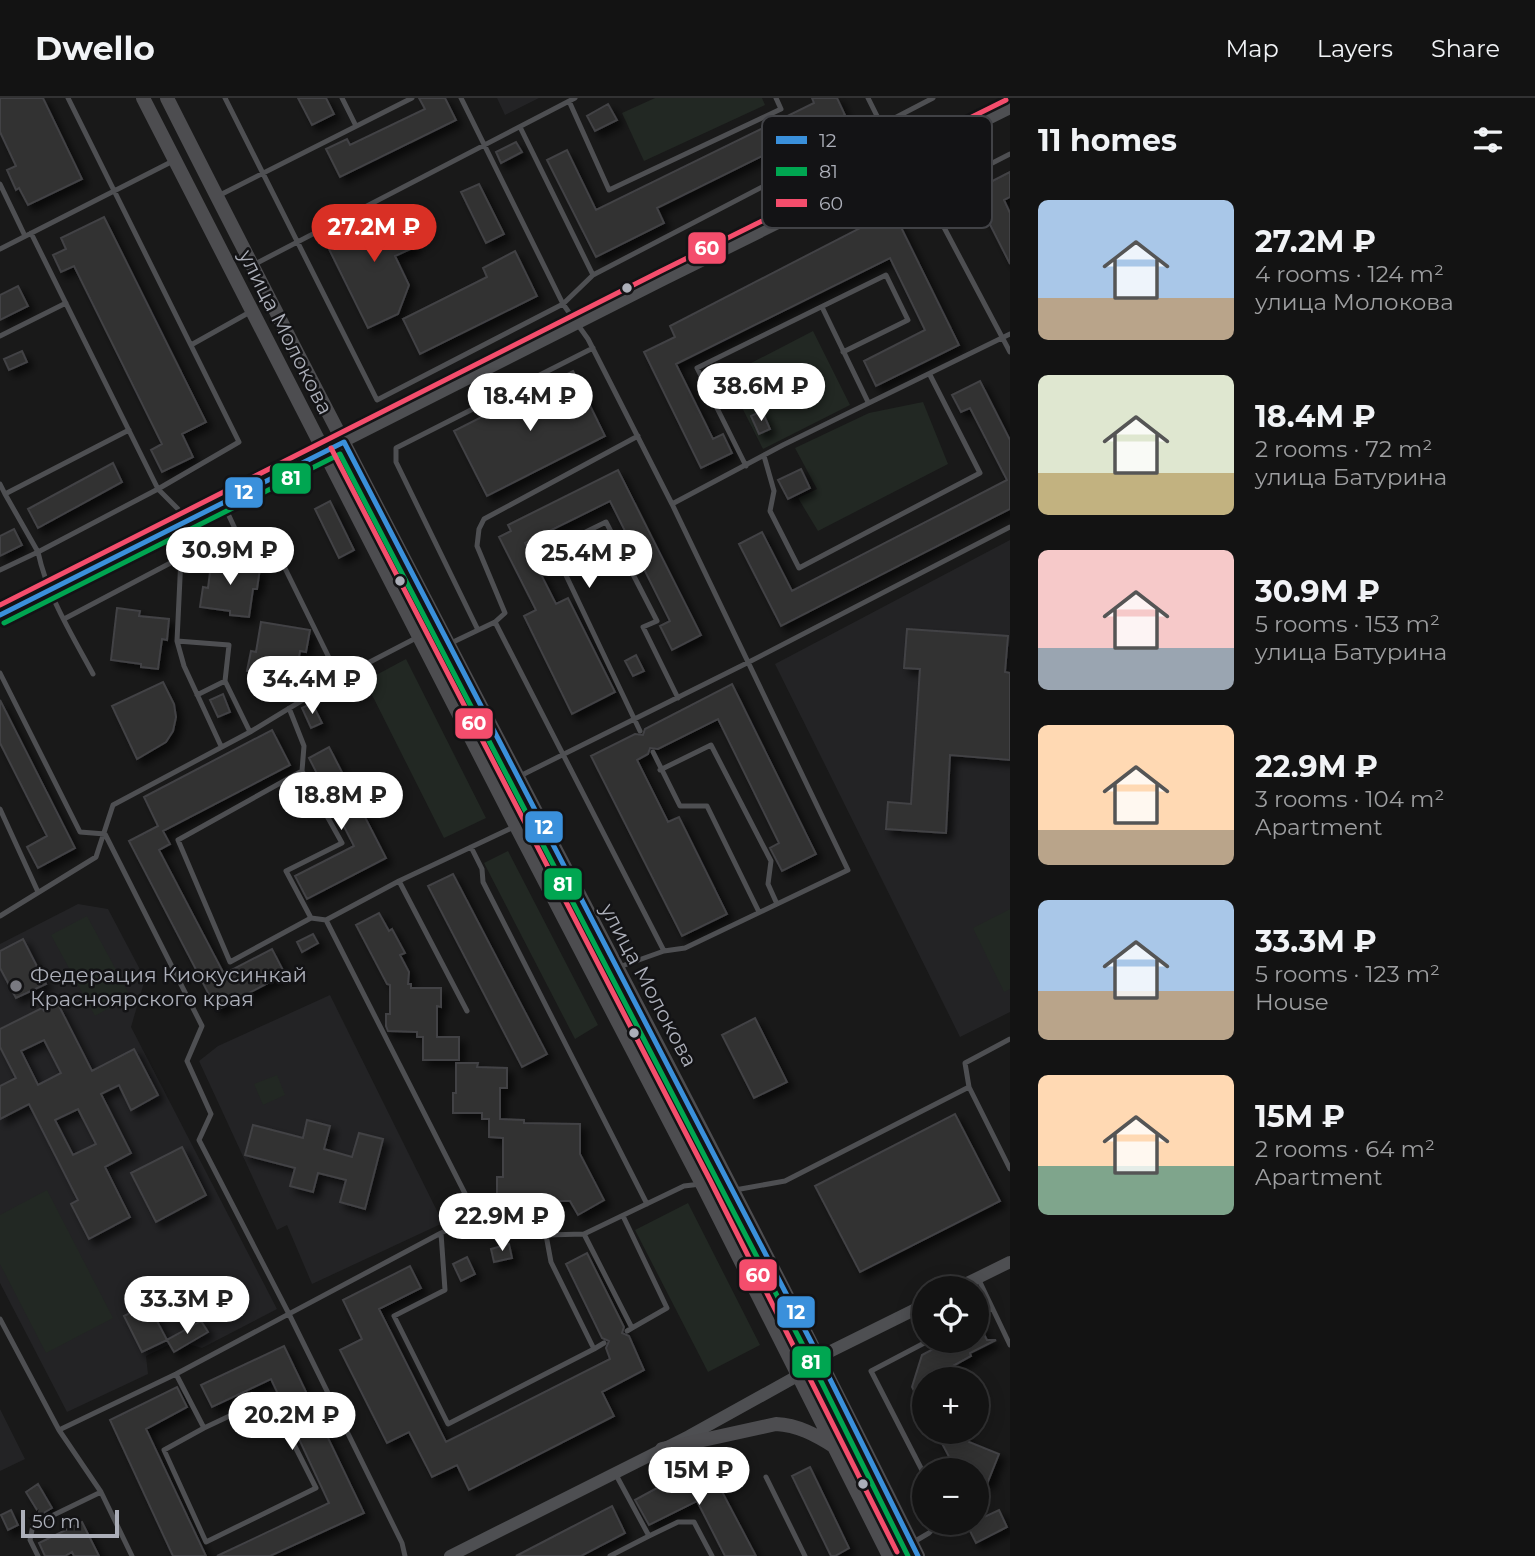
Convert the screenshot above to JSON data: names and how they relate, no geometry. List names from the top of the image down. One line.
{"streets":{"main road":["улица Молокова"]},"places":["Федерация Киокусинкай Красноярского края"],"lines":["transit line 60","transit line 12","transit line 81"],"legend":["12","81","60"],"scale_bar":"50 m","page":{"header":"Dwello","nav":["Map","Layers","Share"],"heading":"11 homes","list":[{"name":"27.2M ₽","note":"4 rooms · 124 m² · улица Молокова"},{"name":"18.4M ₽","note":"2 rooms · 72 m² · улица Батурина"},{"name":"30.9M ₽","note":"5 rooms · 153 m² · улица Батурина"},{"name":"22.9M ₽","note":"3 rooms · 104 m² · Apartment"},{"name":"33.3M ₽","note":"5 rooms · 123 m² · House"},{"name":"15M ₽","note":"2 rooms · 64 m² · Apartment"}],"price":["27.2M ₽","38.6M ₽","18.4M ₽","30.9M ₽","25.4M ₽","34.4M ₽","18.8M ₽","22.9M ₽","33.3M ₽","20.2M ₽","15M ₽"],"map_buttons":["+","−"],"scale":"50 m"}}
